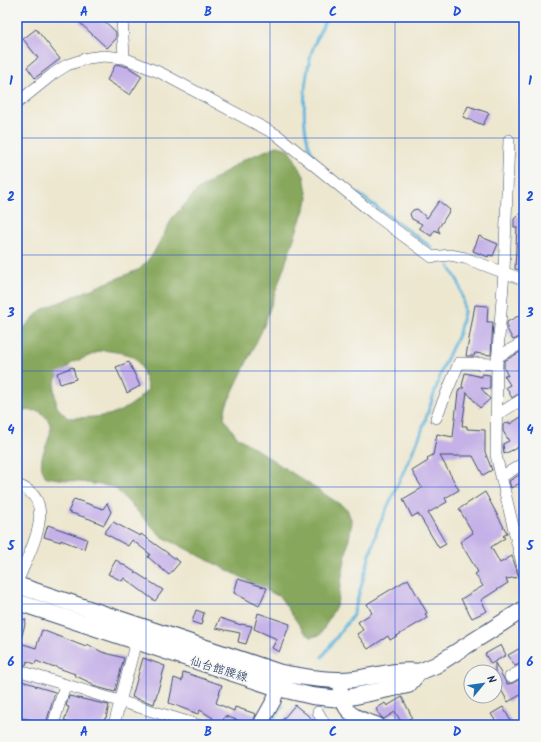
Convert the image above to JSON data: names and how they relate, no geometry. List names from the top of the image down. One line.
{"streets":{"main road":["仙台館腰線"]},"north":"top right","grid":{"columns":["A","B","C","D"],"rows":["1","2","3","4","5","6"]}}
